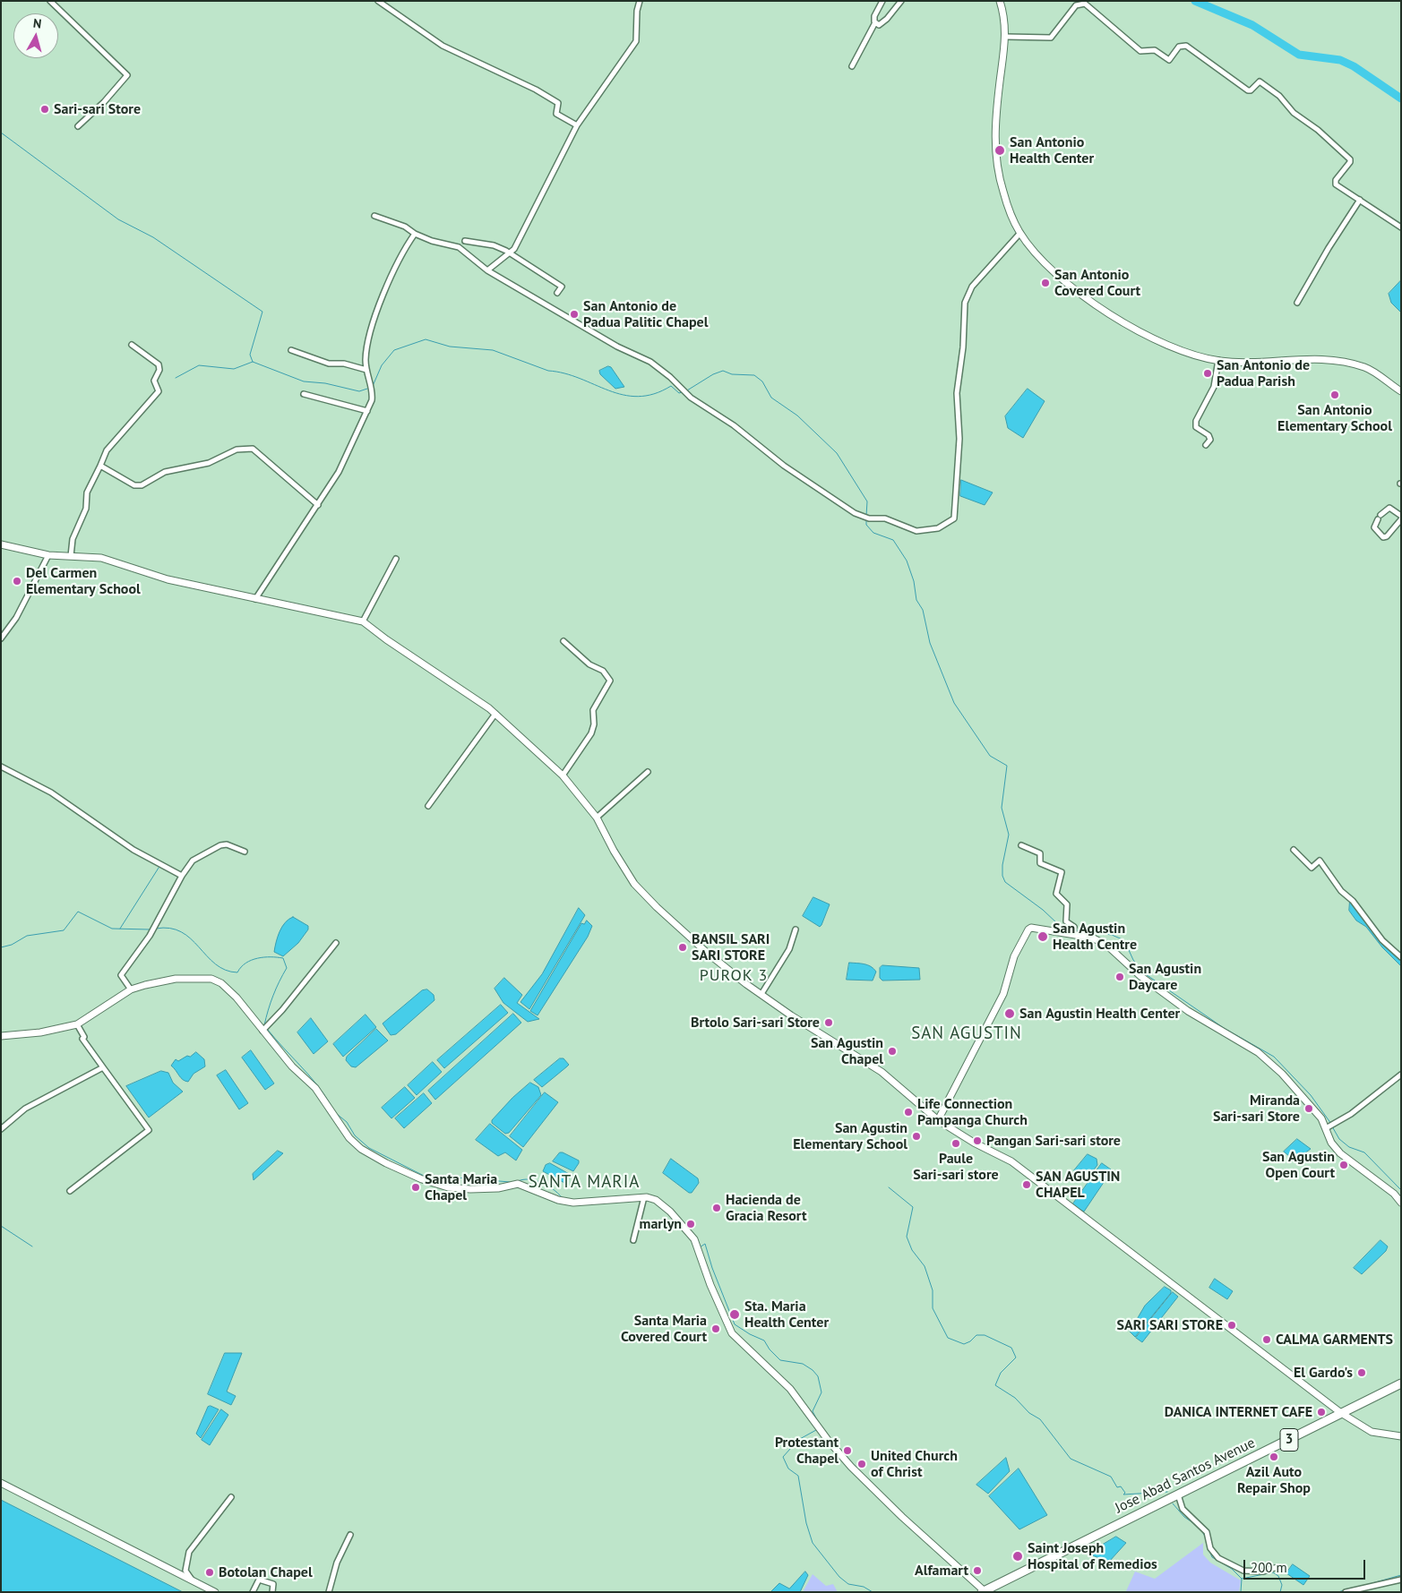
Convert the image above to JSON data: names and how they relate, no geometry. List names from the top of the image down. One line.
{"streets":{"highway":["3","Jose Abad Santos Avenue"]},"districts":["PUROK 3","SAN AGUSTIN","SANTA MARIA"],"places":["Sari-sari Store","San Antonio Health Center","San Antonio Covered Court","San Antonio de Padua Palitic Chapel","San Antonio de Padua Parish","San Antonio Elementary School","Del Carmen Elementary School","San Agustin Health Centre","BANSIL SARI SARI STORE","San Agustin Daycare","San Agustin Health Center","Brtolo Sari-sari Store","San Agustin Chapel","Miranda Sari-sari Store","Life Connection Pampanga Church","San Agustin Elementary School","Pangan Sari-sari store","Paule Sari-sari store","San Agustin Open Court","SAN AGUSTIN CHAPEL","Santa Maria Chapel","Hacienda de Gracia Resort","marlyn","Sta. Maria Health Center","SARI SARI STORE","Santa Maria Covered Court","CALMA GARMENTS","El Gardo's","DANICA INTERNET CAFE","Protestant Chapel","Azil Auto Repair Shop","United Church of Christ","Saint Joseph Hospital of Remedios","Alfamart","Botolan Chapel"],"scale_bar":"200 m","north":"top"}
